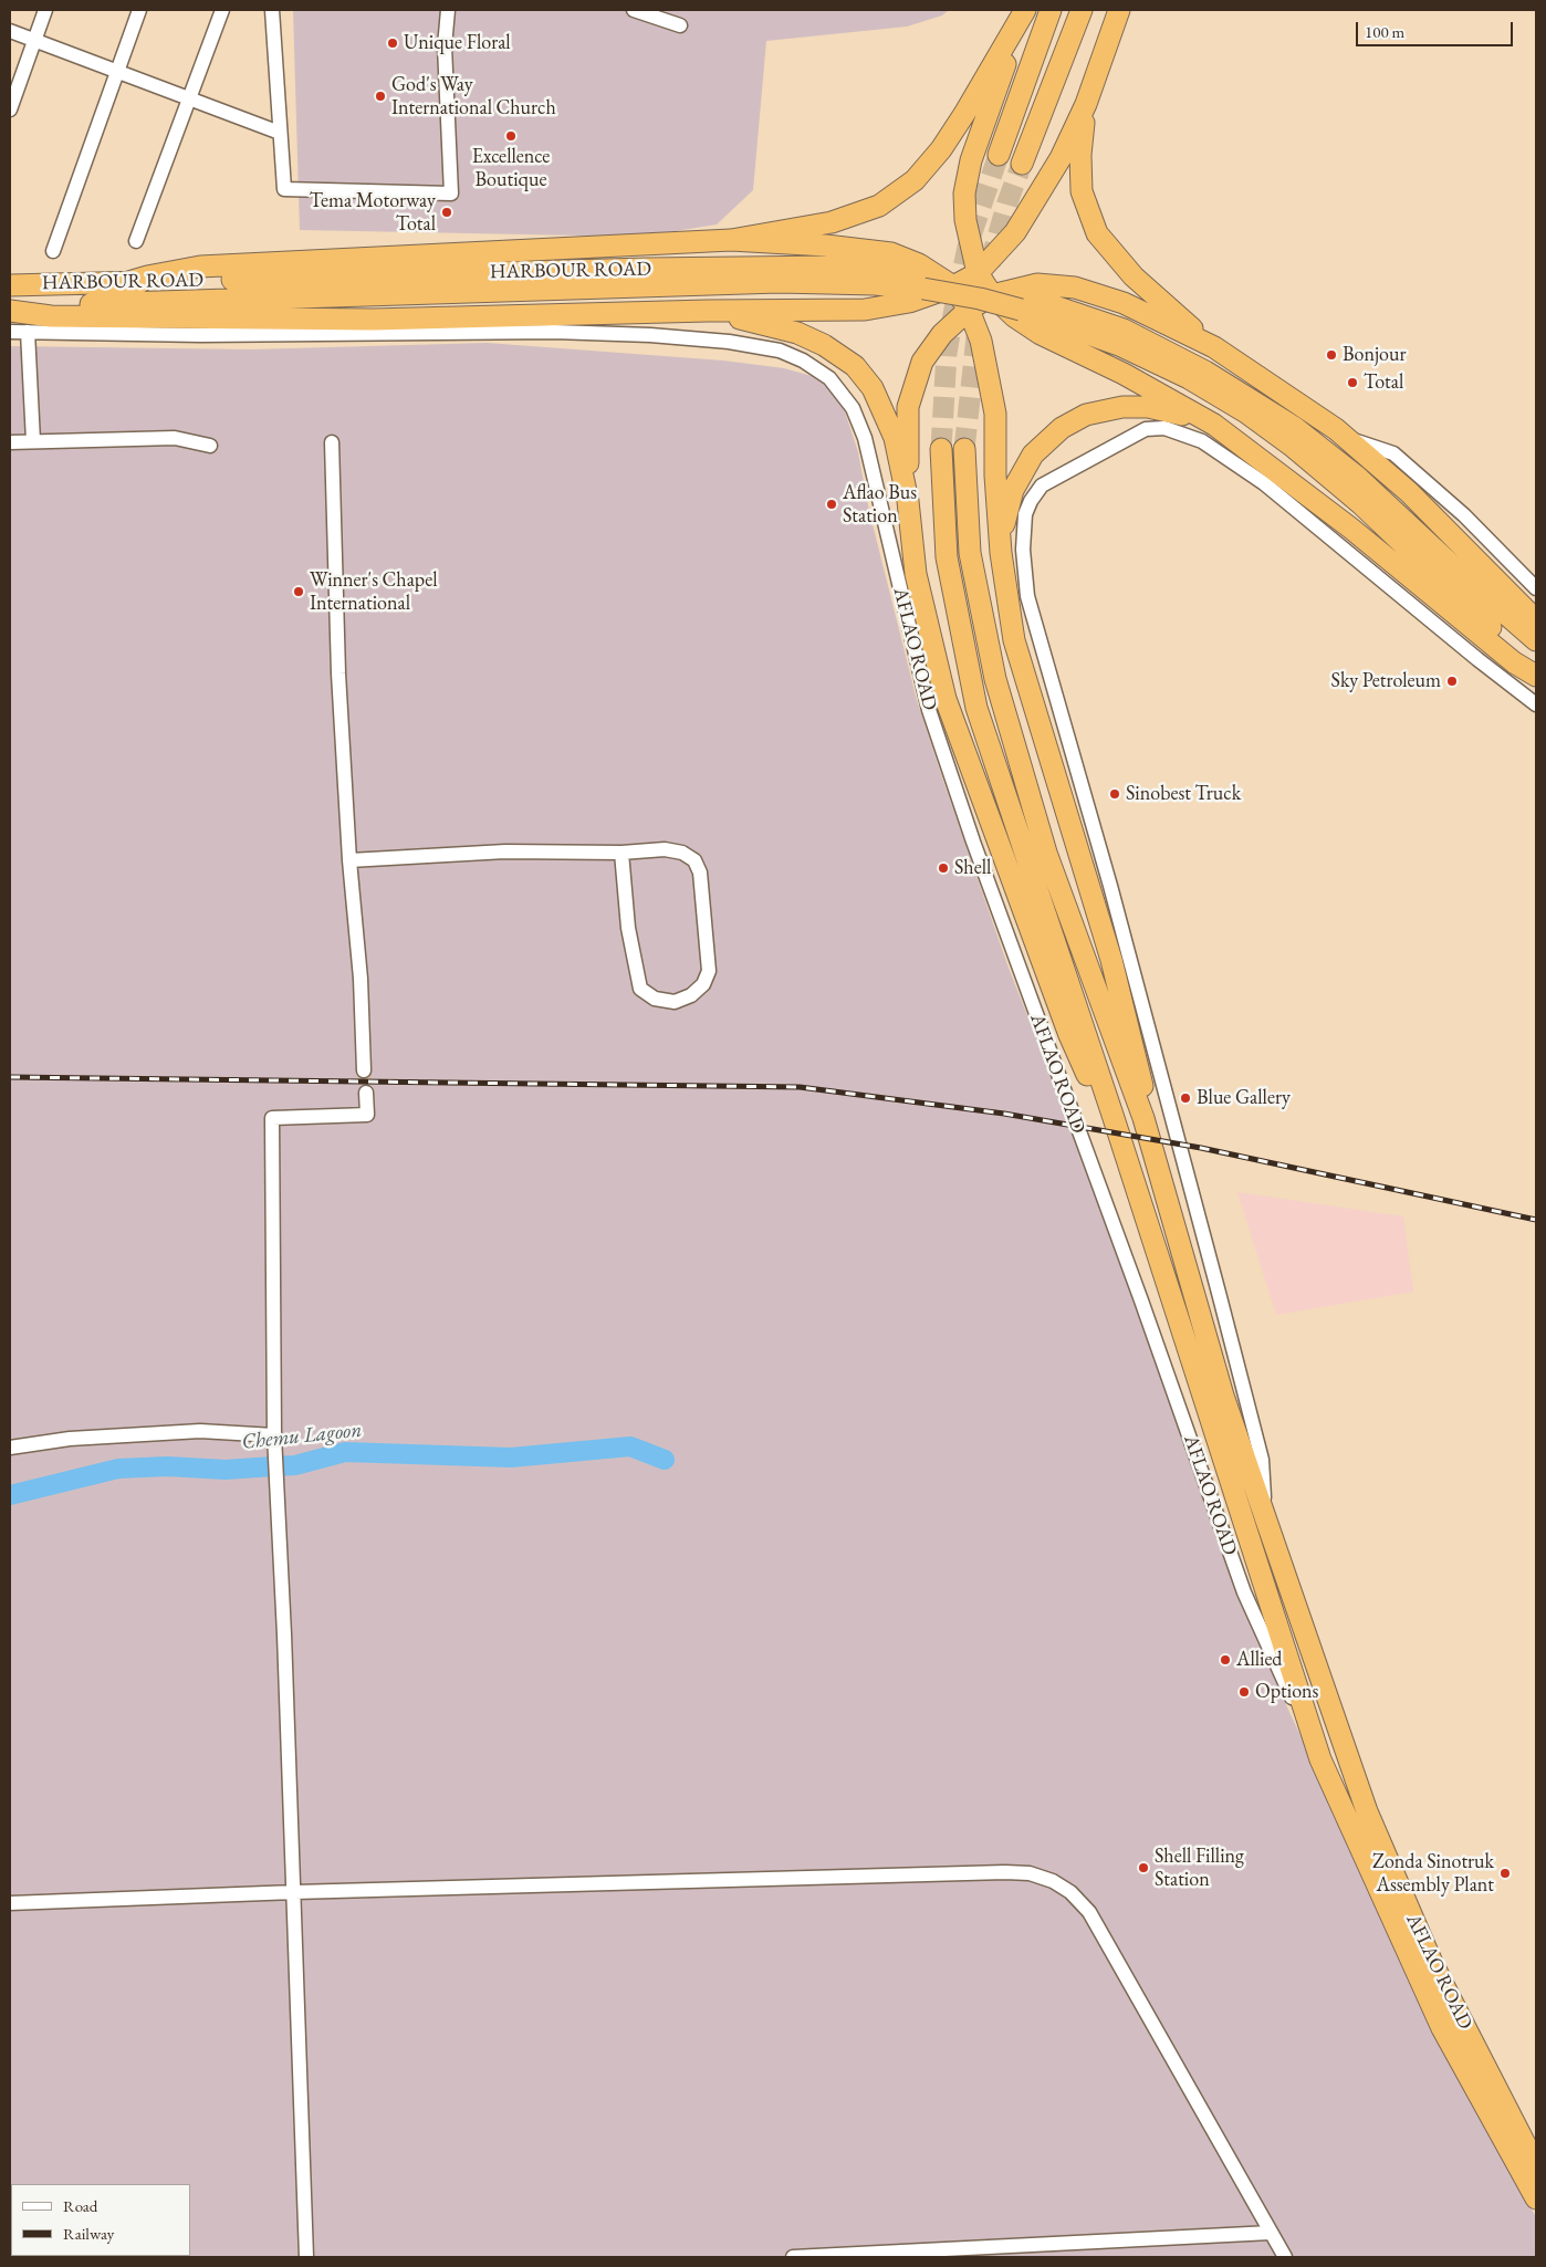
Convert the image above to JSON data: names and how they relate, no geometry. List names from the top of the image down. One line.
{"streets":{"highway":["HARBOUR ROAD","AFLAO ROAD"]},"water":["Chemu Lagoon"],"places":["Unique Floral","God's Way International Church","Excellence Boutique","Tema Motorway Total","Bonjour","Total","Aflao Bus Station","Winner's Chapel International","Sky Petroleum","Sinobest Truck","Shell","Blue Gallery","Allied","Options","Shell Filling Station","Zonda Sinotruk Assembly Plant"],"legend":["Road","Railway"],"scale_bar":"100 m"}
